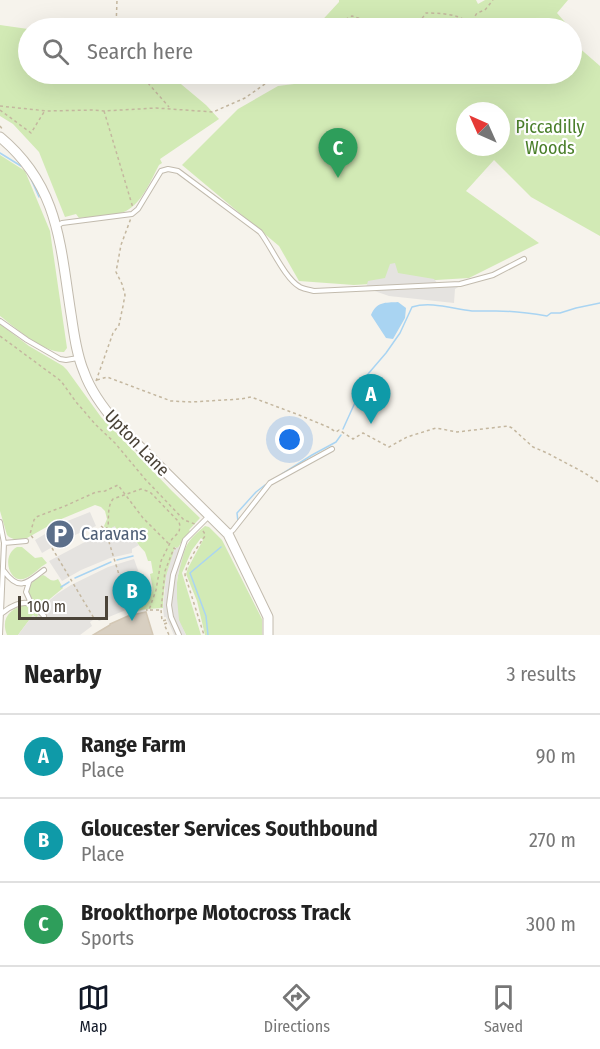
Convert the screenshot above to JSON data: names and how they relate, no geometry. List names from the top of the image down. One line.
{"streets":{"street":["Upton Lane"]},"parks":["Piccadilly Woods"],"places":{"parking":["Caravans"]},"scale_bar":"100 m","north":"top left","page":{"search":"Search here","pins":["C","A","B"],"scale":"100 m","heading":["Nearby","3 results"],"list":[{"mark":"A","name":"Range Farm","note":"Place","value":"90 m"},{"mark":"B","name":"Gloucester Services Southbound","note":"Place","value":"270 m"},{"mark":"C","name":"Brookthorpe Motocross Track","note":"Sports","value":"300 m"}],"nav":["Map","Directions","Saved"]}}
